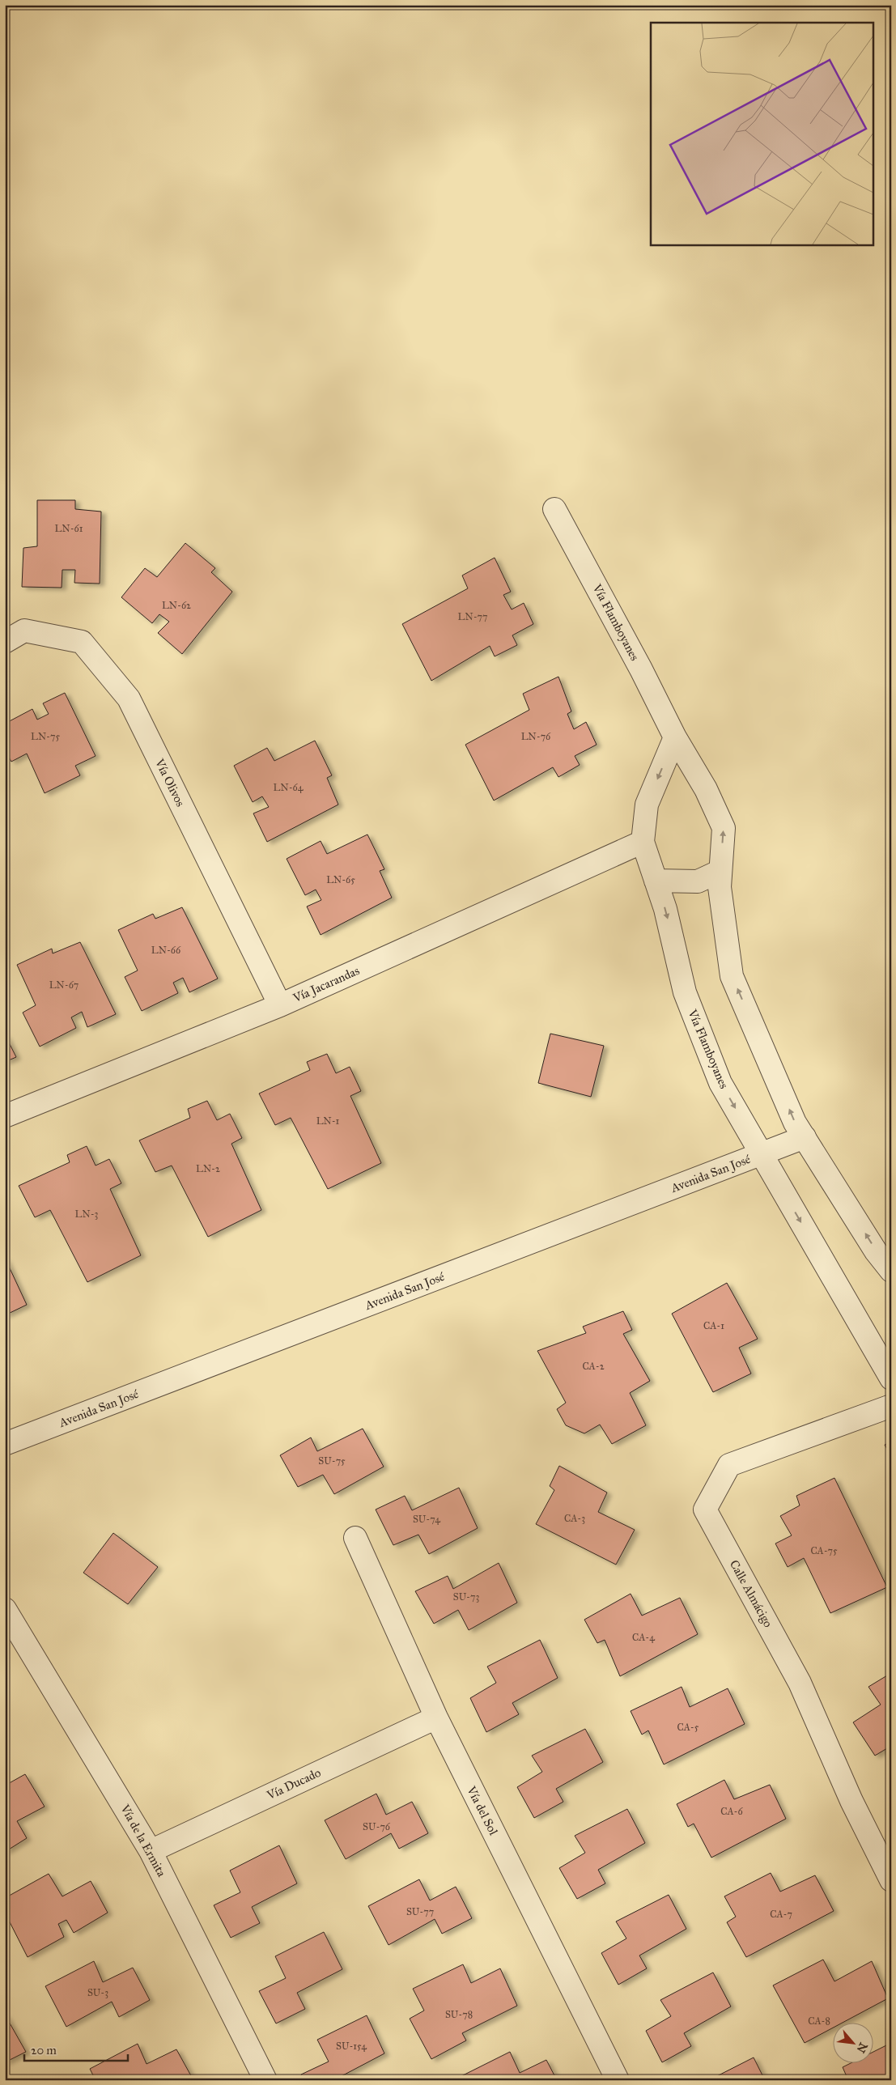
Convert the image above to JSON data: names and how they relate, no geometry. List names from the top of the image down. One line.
{"streets":{"street":["Vía Flamboyanes","Vía Olivos","Vía Jacarandas","Avenida San José","Calle Almácigo","Vía Ducado","Vía del Sol","Vía de la Ermita"]},"crossings":[["Vía Flamboyanes","Vía Jacarandas"],["Vía Flamboyanes","Avenida San José"],["Vía Olivos","Vía Jacarandas"],["Vía Ducado","Vía del Sol"],["Vía Ducado","Vía de la Ermita"]],"house_numbers":["LN-61","LN-62","LN-77","LN-75","LN-76","LN-64","LN-65","LN-66","LN-67","LN-1","LN-2","LN-3","CA-1","CA-2","SU-75","CA-3","SU-74","CA-75","SU-73","CA-4","CA-5","CA-6","SU-76","SU-77","CA-7","SU-3","SU-78","CA-8","SU-154"],"scale_bar":"20 m","north":"bottom right"}
